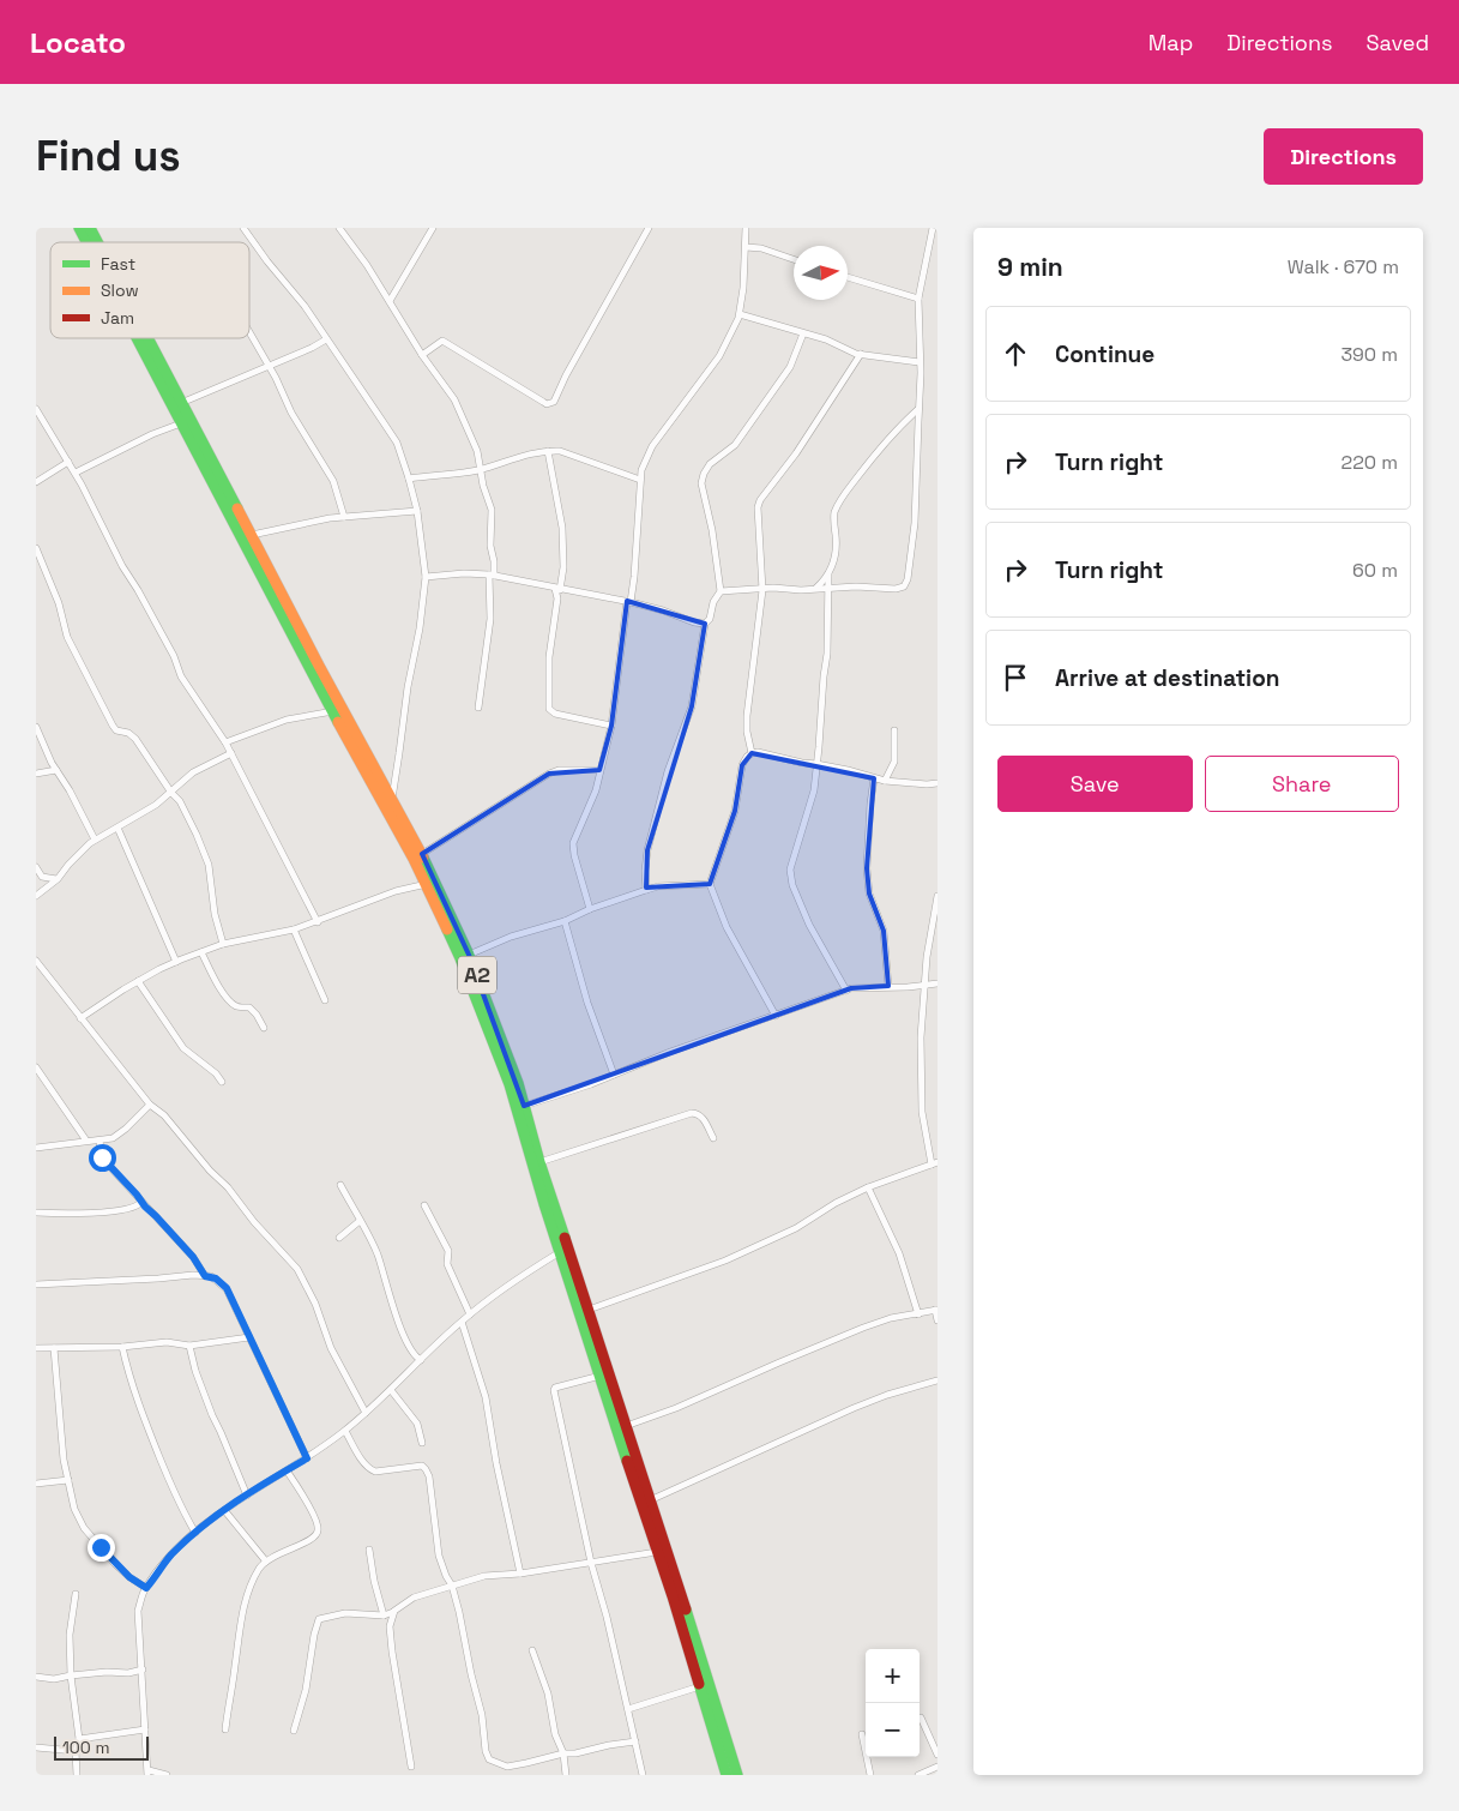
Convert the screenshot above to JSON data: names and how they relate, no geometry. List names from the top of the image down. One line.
{"streets":{"highway":["A2"]},"legend":["Fast","Slow","Jam"],"scale_bar":"100 m","north":"right","page":{"header":"Locato","nav":["Map","Directions","Saved"],"buttons":["Directions",["Save","Share"]],"title":"Find us","heading":["9 min","Walk · 670 m"],"list":[["Continue","390 m"],["Turn right","220 m"],["Turn right","60 m"],"Arrive at destination"],"map_buttons":["+","−"],"scale":"100 m"}}
